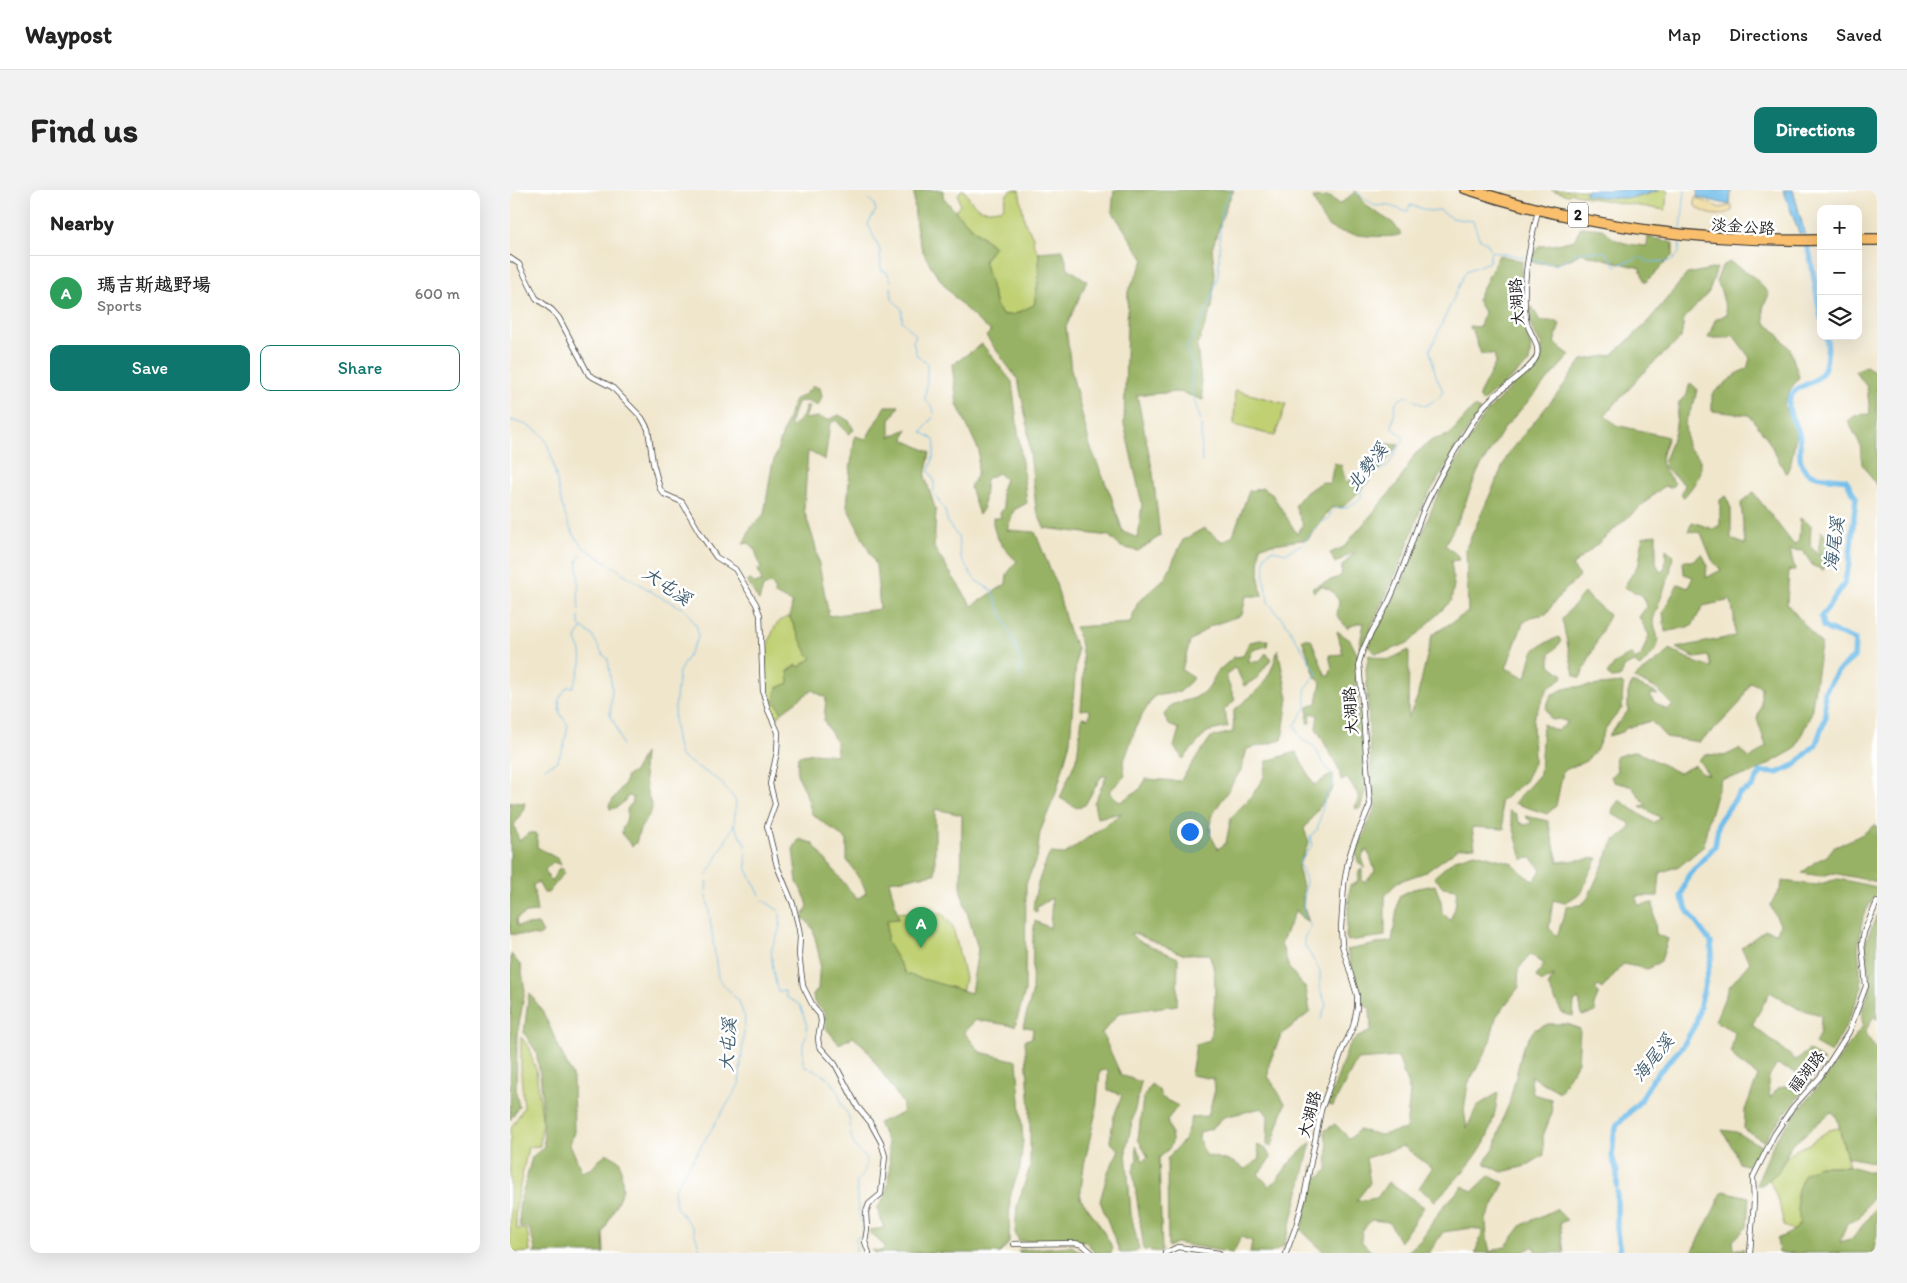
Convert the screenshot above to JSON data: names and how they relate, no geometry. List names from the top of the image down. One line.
{"streets":{"main road":["2","淡金公路"],"street":["大湖路","福湖路"]},"crossings":[["2","淡金公路"],["淡金公路","大湖路"]],"water":["北勢溪","海尾溪","大屯溪"],"page":{"header":"Waypost","nav":["Map","Directions","Saved"],"buttons":["Directions",["Save","Share"]],"title":"Find us","heading":"Nearby","map_buttons":["+","−"],"list":[{"mark":"A","name":"瑪吉斯越野場","note":"Sports","value":"600 m"}],"pins":"A"}}
